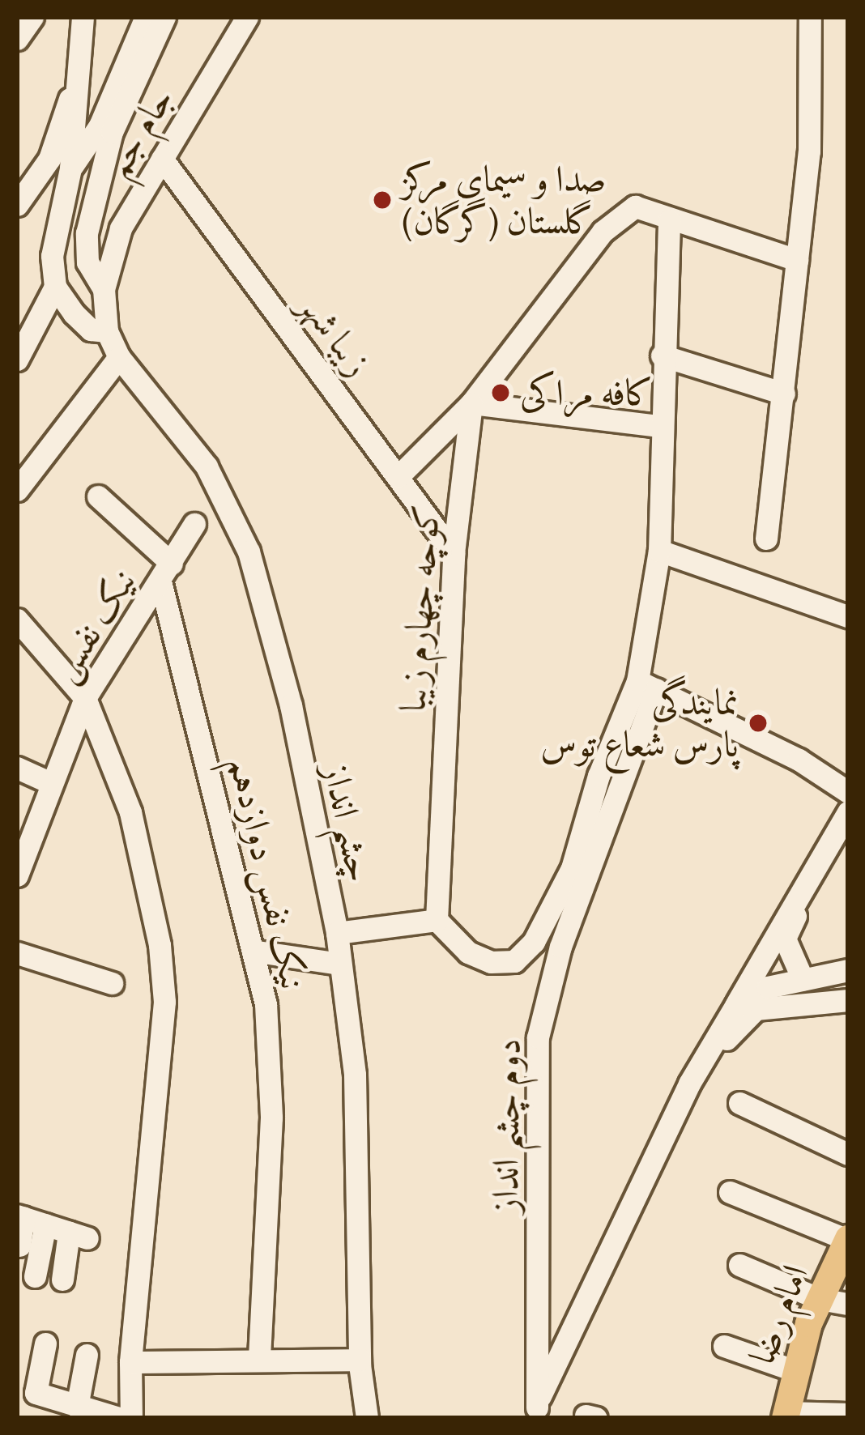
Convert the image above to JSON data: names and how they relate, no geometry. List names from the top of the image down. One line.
{"streets":{"main road":["امام رضا"],"street":["جام جم","زیبا شهر","کوچه چهارم زیبا","نیک نفس","چشم انداز","نیک نفس دوازدهم","دوم چشم انداز"]},"crossings":[["جام جم","زیبا شهر"],["جام جم","چشم انداز"],["زیبا شهر","کوچه چهارم زیبا"],["نیک نفس","نیک نفس دوازدهم"]],"places":["صدا و سیمای مرکز گلستان (گرگان)","کافه مراکی","نمایندگی پارس شعاع توس"]}
